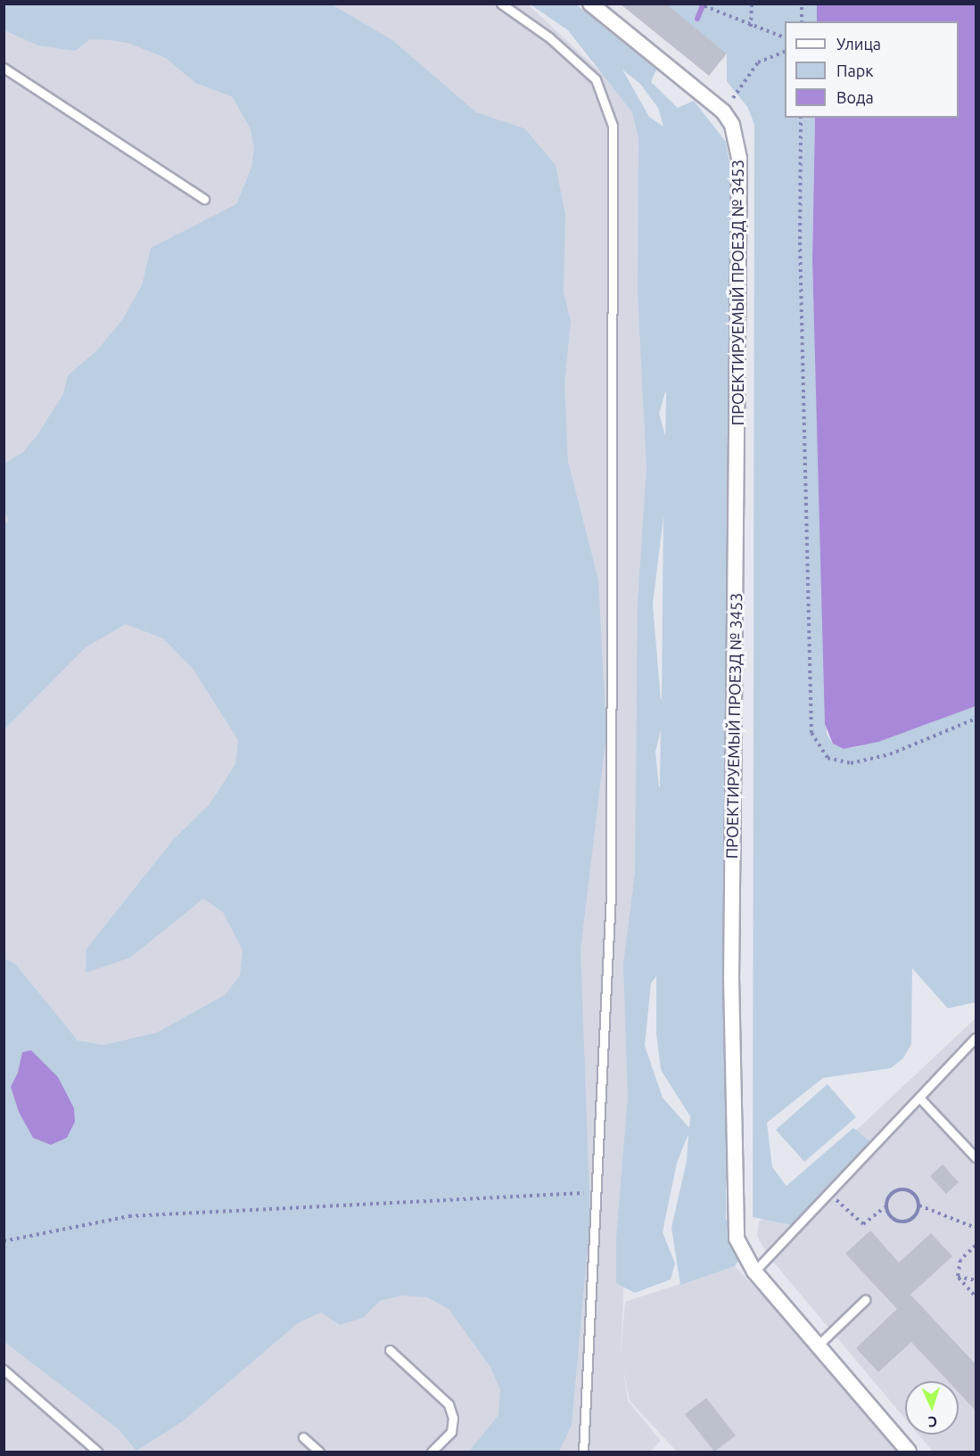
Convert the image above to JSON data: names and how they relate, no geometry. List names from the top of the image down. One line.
{"streets":{"street":["ПРОЕКТИРУЕМЫЙ ПРОЕЗД № 3453"]},"legend":["Улица","Парк","Вода"],"north":"bottom"}
